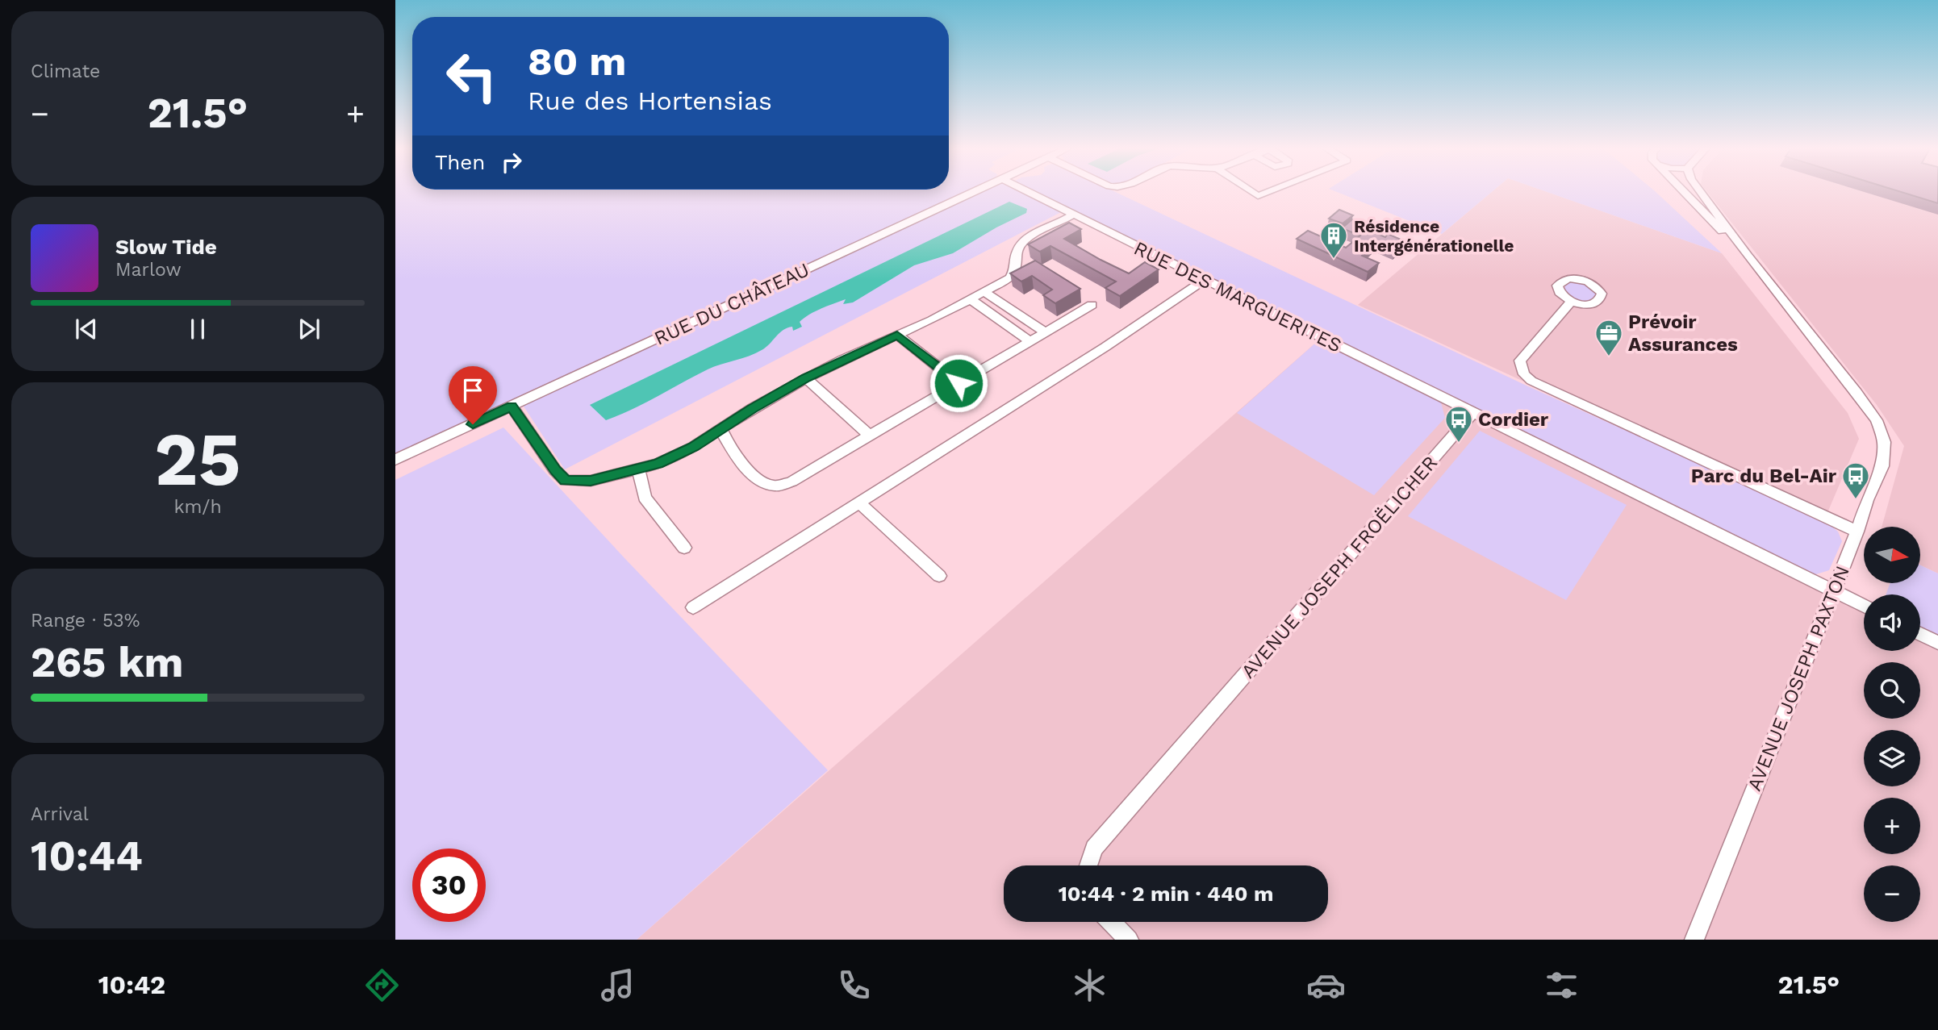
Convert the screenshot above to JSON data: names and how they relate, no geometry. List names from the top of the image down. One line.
{"streets":{"street":["RUE DES MARGUERITES","RUE DU CHÂTEAU","AVENUE JOSEPH FROËLICHER","AVENUE JOSEPH PAXTON"]},"crossings":[["RUE DES MARGUERITES","AVENUE JOSEPH FROËLICHER"]],"places":{"building":["Résidence Intergénérationelle"],"office":["Prévoir Assurances"],"bus stop":["Cordier","Parc du Bel-Air"]},"north":"right","page":{"tile":["Climate",["25","km/h"],["Range · 53%","265 km"],["Arrival","10:44"]],"turn":["80 m","Rue des Hortensias"],"heat":["−","21.5°","+"],"then":"Then","song":["Slow Tide","Marlow"],"map_buttons":["+","−"],"limit":"30","trip":"10:44 · 2 min · 440 m","tabs":["10:42","21.5°"]}}
